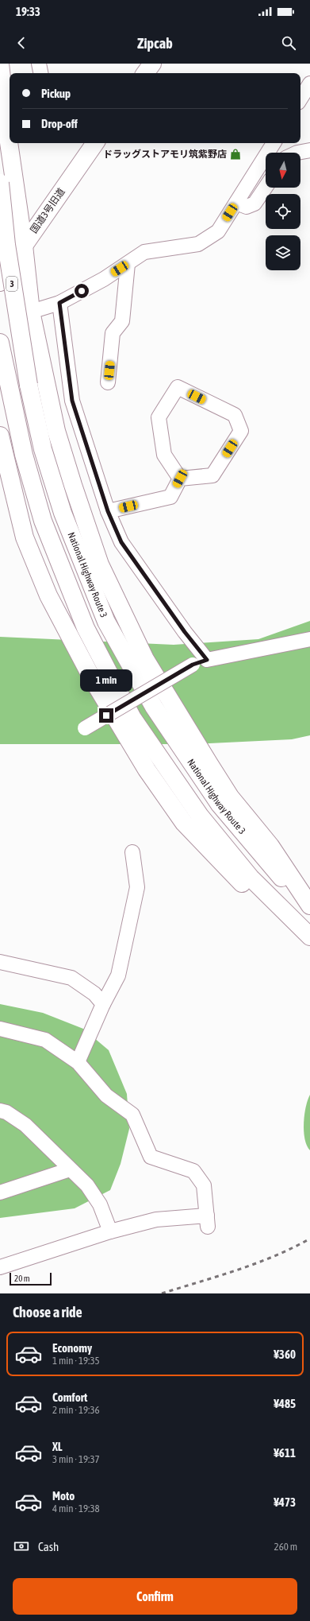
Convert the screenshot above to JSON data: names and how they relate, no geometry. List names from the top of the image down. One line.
{"streets":{"main road":["国道3号旧道","3","National Highway Route 3"]},"places":{"shop":["ドラッグストアモリ筑紫野店"]},"scale_bar":"20 m","north":"bottom","page":{"status":"19:33","header":"Zipcab","banner":["Pickup","Drop-off"],"bubble":"1 min","scale":"20 m","heading":"Choose a ride","list":[{"name":"Economy","note":"1 min · 19:35","value":"¥360"},{"name":"Comfort","note":"2 min · 19:36","value":"¥485"},{"name":"XL","note":"3 min · 19:37","value":"¥611"},{"name":"Moto","note":"4 min · 19:38","value":"¥473"}],"pay":["Cash","260 m"],"buttons":"Confirm"}}
